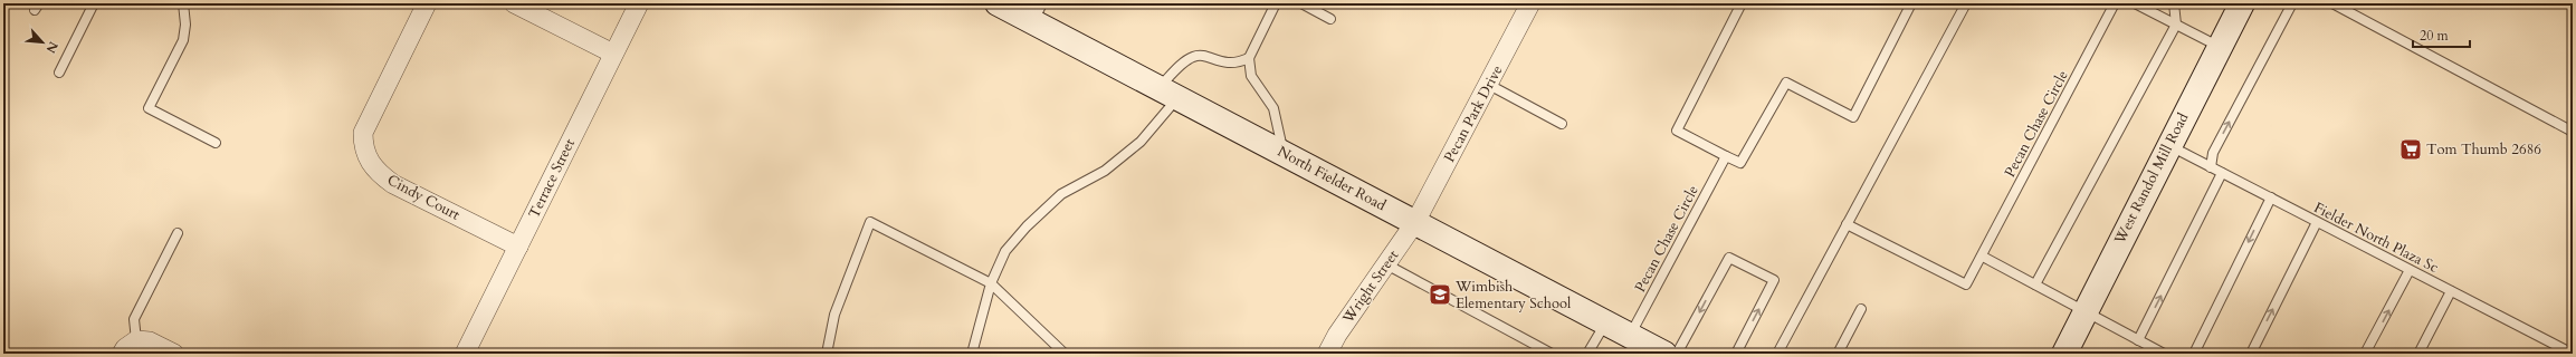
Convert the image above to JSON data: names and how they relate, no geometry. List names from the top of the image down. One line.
{"streets":{"main road":["North Fielder Road","West Randol Mill Road"],"street":["Pecan Park Drive","Terrace Street","Cindy Court","Wright Street"],"lane":["Pecan Chase Circle","Fielder North Plaza Sc"]},"crossings":[["Pecan Park Drive","North Fielder Road"],["Pecan Park Drive","Wright Street"],["Pecan Chase Circle","North Fielder Road"],["Terrace Street","Cindy Court"],["North Fielder Road","Wright Street"],["West Randol Mill Road","Fielder North Plaza Sc"]],"places":{"supermarket":["Tom Thumb 2686"],"school or university":["Wimbish Elementary School"]},"scale_bar":"20 m","north":"bottom right"}
